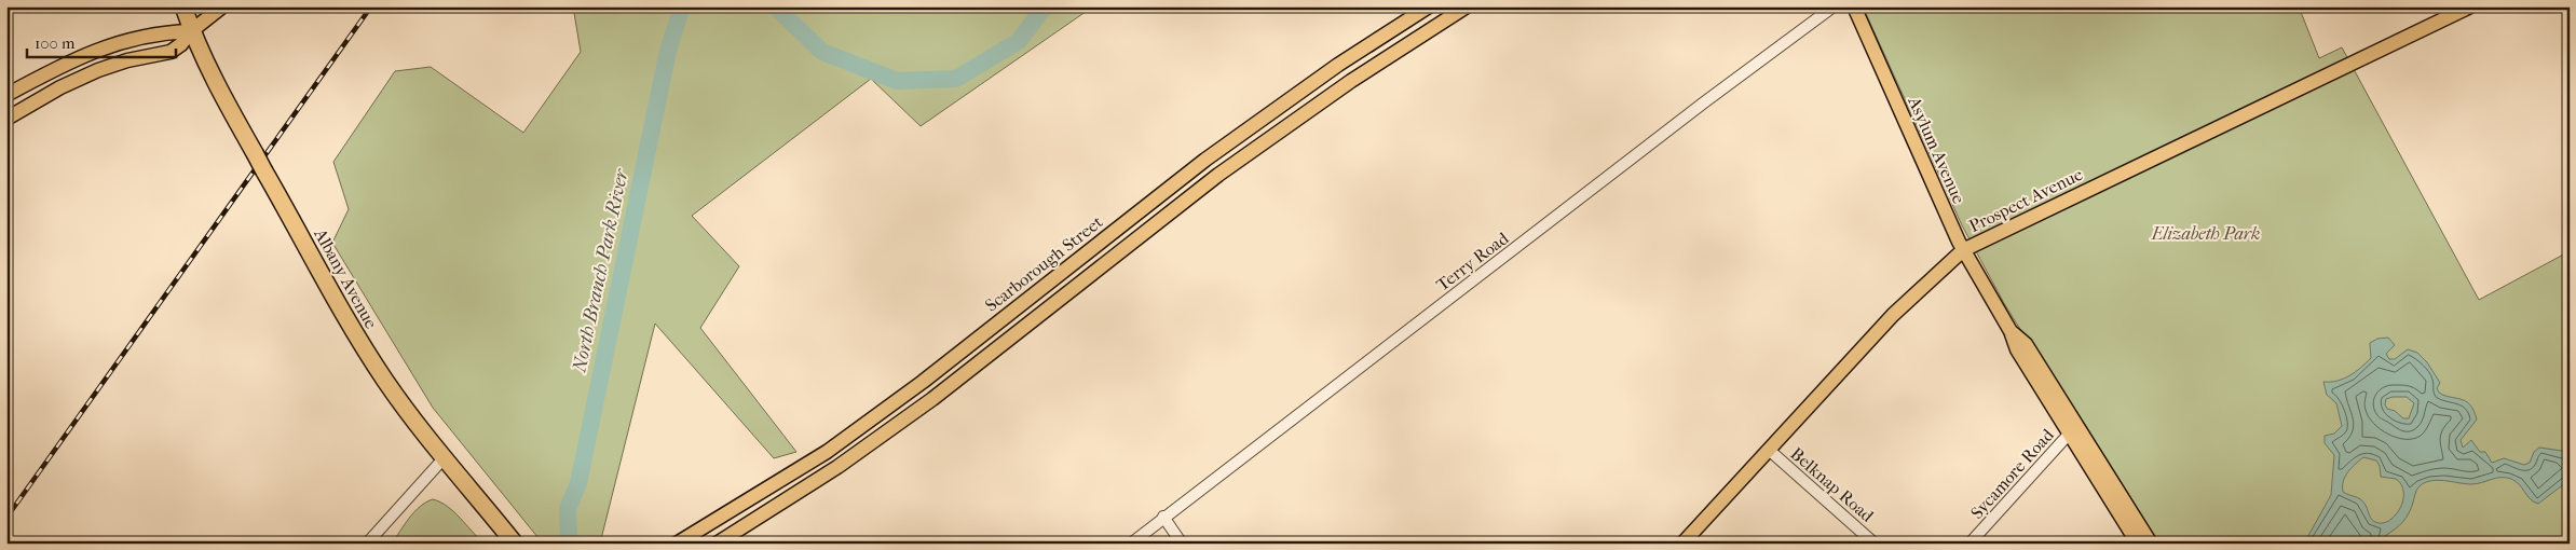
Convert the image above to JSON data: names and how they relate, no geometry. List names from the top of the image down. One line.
{"streets":{"highway":["Albany Avenue"],"main road":["Asylum Avenue","Prospect Avenue","Scarborough Street"],"street":["Terry Road","Sycamore Road","Belknap Road"]},"crossings":[["Asylum Avenue","Prospect Avenue"],["Asylum Avenue","Sycamore Road"],["Prospect Avenue","Belknap Road"]],"water":["North Branch Park River"],"parks":["Elizabeth Park"],"scale_bar":"100 m"}
